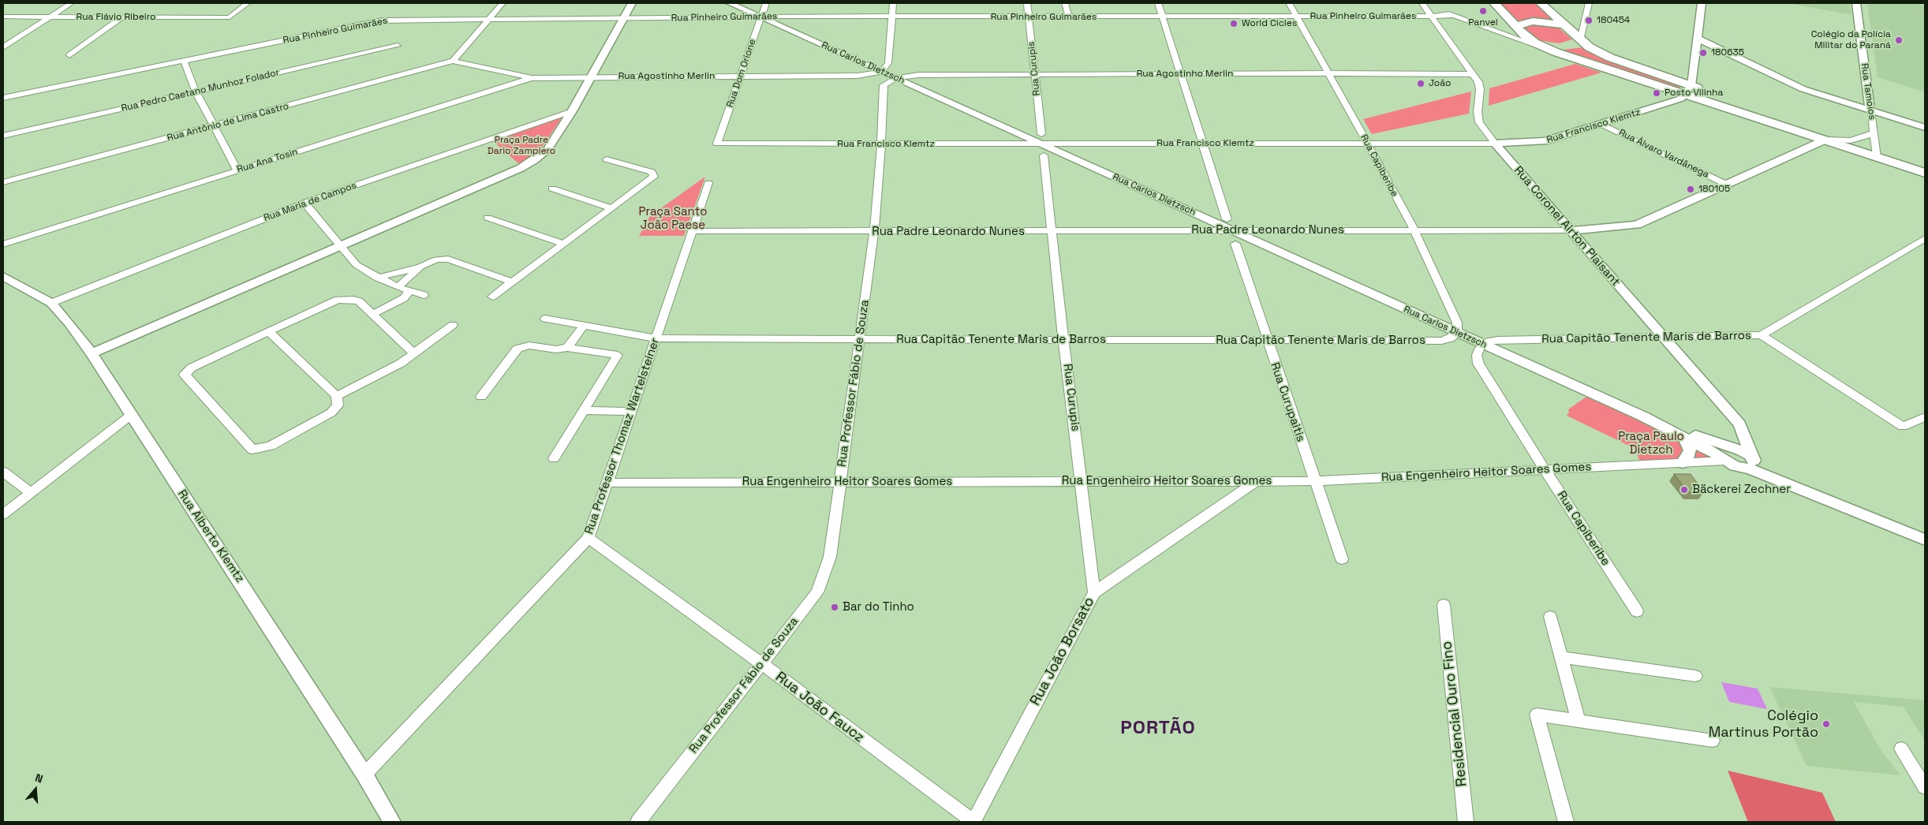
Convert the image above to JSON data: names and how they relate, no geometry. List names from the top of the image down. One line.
{"streets":{"street":["Rua Pinheiro Guimarães","Rua Flávio Ribeiro","Rua Carlos Dietzsch","Rua Curupis","Rua Dom Orione","Rua Agostinho Merlin","Rua Pedro Caetano Munhoz Folador","Rua Tamoios","Rua Antônio de Lima Castro","Rua Francisco Klemtz","Rua Álvaro Vardânega","Rua Ana Tosin","Rua Capiberibe","Rua Maria de Campos","Rua Coronel Airton Plaisant","Rua Padre Leonardo Nunes","Rua Capitão Tenente Maris de Barros","Rua Professor Fábio de Souza","Rua Curupaitis","Rua Professor Thomaz Wartelsteiner","Rua Engenheiro Heitor Soares Gomes","Rua Alberto Klemtz","Rua João Borsato","Rua João Faucz","Residencial Ouro Fino"]},"crossings":[["Rua Pinheiro Guimarães","Rua Carlos Dietzsch"],["Rua Pinheiro Guimarães","Rua Curupis"],["Rua Pinheiro Guimarães","Rua Dom Orione"],["Rua Pinheiro Guimarães","Rua Capiberibe"],["Rua Pinheiro Guimarães","Rua Coronel Airton Plaisant"],["Rua Carlos Dietzsch","Rua Curupis"],["Rua Carlos Dietzsch","Rua Dom Orione"],["Rua Carlos Dietzsch","Rua Agostinho Merlin"],["Rua Carlos Dietzsch","Rua Francisco Klemtz"],["Rua Carlos Dietzsch","Rua Capiberibe"],["Rua Carlos Dietzsch","Rua Coronel Airton Plaisant"],["Rua Carlos Dietzsch","Rua Padre Leonardo Nunes"],["Rua Carlos Dietzsch","Rua Capitão Tenente Maris de Barros"],["Rua Carlos Dietzsch","Rua Professor Fábio de Souza"],["Rua Carlos Dietzsch","Rua Engenheiro Heitor Soares Gomes"],["Rua Curupis","Rua Agostinho Merlin"],["Rua Curupis","Rua Francisco Klemtz"],["Rua Curupis","Rua Padre Leonardo Nunes"],["Rua Curupis","Rua Capitão Tenente Maris de Barros"],["Rua Curupis","Rua Engenheiro Heitor Soares Gomes"],["Rua Curupis","Rua João Borsato"],["Rua Dom Orione","Rua Agostinho Merlin"],["Rua Dom Orione","Rua Francisco Klemtz"],["Rua Agostinho Merlin","Rua Antônio de Lima Castro"],["Rua Agostinho Merlin","Rua Ana Tosin"],["Rua Agostinho Merlin","Rua Capiberibe"],["Rua Agostinho Merlin","Rua Coronel Airton Plaisant"],["Rua Agostinho Merlin","Rua Professor Fábio de Souza"],["Rua Tamoios","Rua Padre Leonardo Nunes"],["Rua Francisco Klemtz","Rua Álvaro Vardânega"],["Rua Francisco Klemtz","Rua Capiberibe"],["Rua Francisco Klemtz","Rua Coronel Airton Plaisant"],["Rua Francisco Klemtz","Rua Professor Fábio de Souza"],["Rua Álvaro Vardânega","Rua Padre Leonardo Nunes"],["Rua Capiberibe","Rua Padre Leonardo Nunes"],["Rua Capiberibe","Rua Capitão Tenente Maris de Barros"],["Rua Capiberibe","Rua Engenheiro Heitor Soares Gomes"],["Rua Maria de Campos","Rua Alberto Klemtz"],["Rua Coronel Airton Plaisant","Rua Padre Leonardo Nunes"],["Rua Coronel Airton Plaisant","Rua Capitão Tenente Maris de Barros"],["Rua Padre Leonardo Nunes","Rua Professor Fábio de Souza"],["Rua Padre Leonardo Nunes","Rua Professor Thomaz Wartelsteiner"],["Rua Capitão Tenente Maris de Barros","Rua Professor Fábio de Souza"],["Rua Capitão Tenente Maris de Barros","Rua Curupaitis"],["Rua Capitão Tenente Maris de Barros","Rua Professor Thomaz Wartelsteiner"],["Rua Professor Fábio de Souza","Rua Engenheiro Heitor Soares Gomes"],["Rua Professor Fábio de Souza","Rua João Faucz"],["Rua Curupaitis","Rua Engenheiro Heitor Soares Gomes"],["Rua Professor Thomaz Wartelsteiner","Rua Engenheiro Heitor Soares Gomes"],["Rua Professor Thomaz Wartelsteiner","Rua Alberto Klemtz"],["Rua Professor Thomaz Wartelsteiner","Rua João Faucz"],["Rua Engenheiro Heitor Soares Gomes","Rua João Borsato"],["Rua João Borsato","Rua João Faucz"]],"districts":["PORTÃO"],"parks":["Praça Padre Dario Zampiero","Praça Santo João Paese","Praça Paulo Dietzch"],"places":["Panvel","180454","World Cicles","Colégio da Polícia Militar do Paraná","180635","João","Posto Vilinha","180105","Bäckerei Zechner","Bar do Tinho","Colégio Martinus Portão"],"north":"top"}
